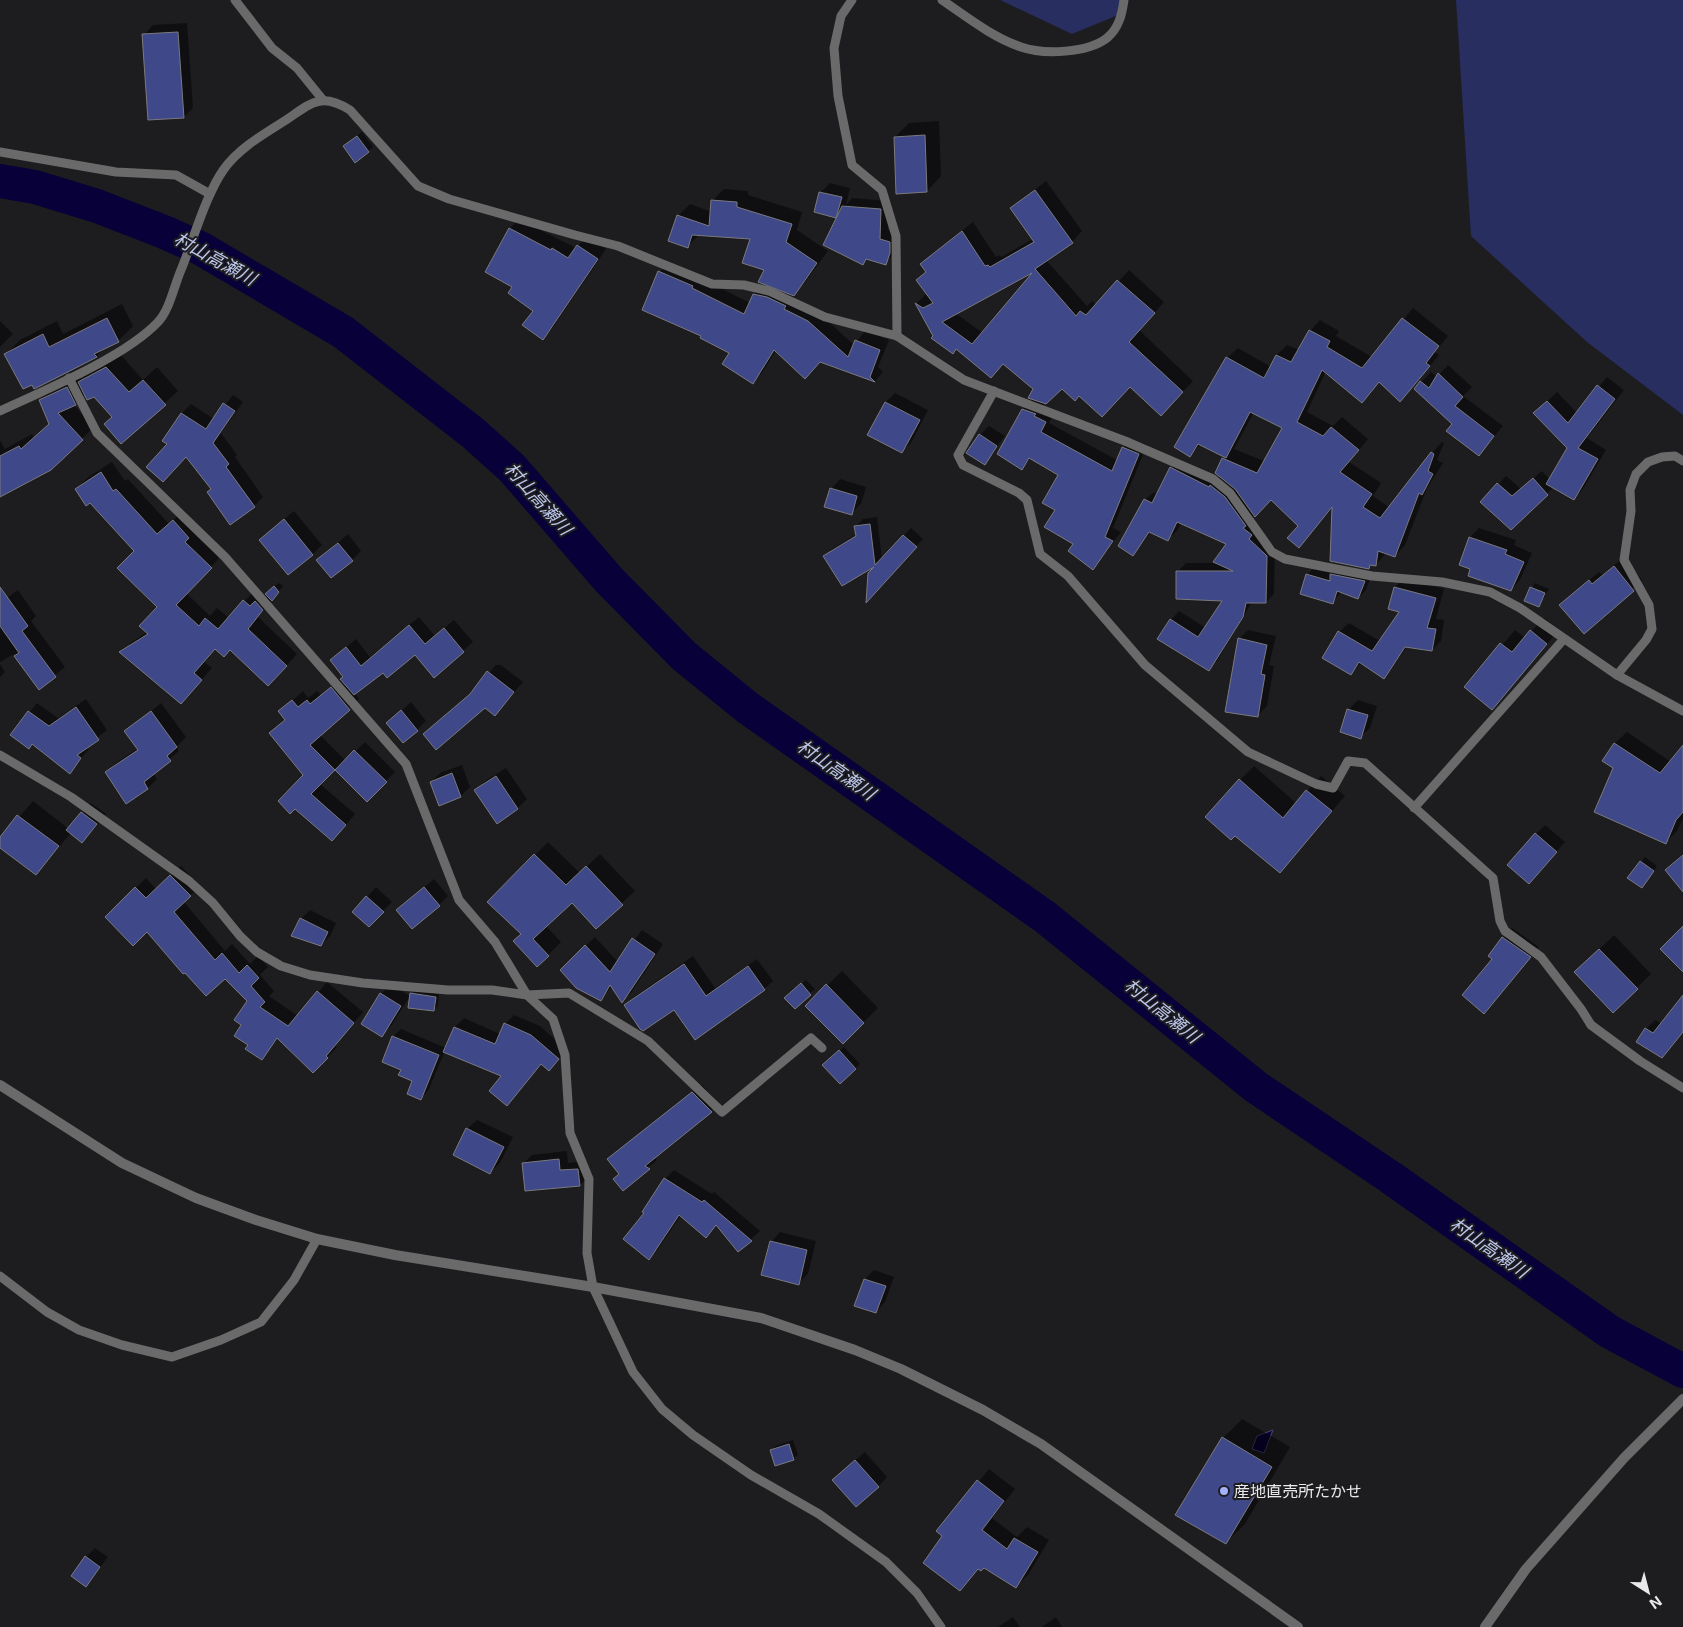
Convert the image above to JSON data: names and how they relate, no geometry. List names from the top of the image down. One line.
{"water":["村山高瀬川"],"places":["産地直売所たかせ"],"north":"bottom right"}
